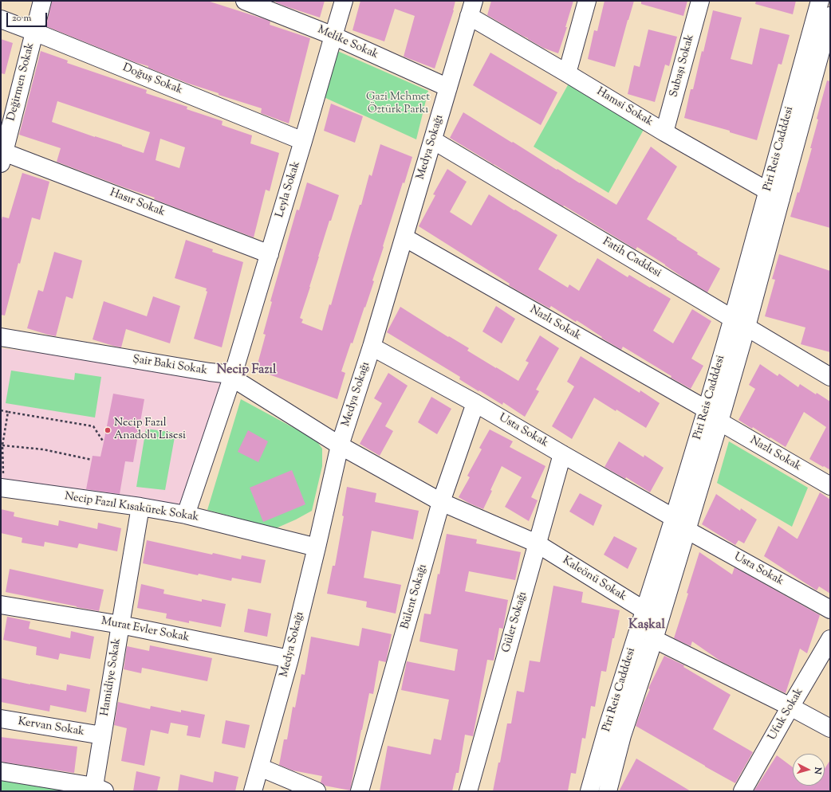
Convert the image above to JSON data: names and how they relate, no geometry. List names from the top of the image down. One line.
{"streets":{"street":["Melike Sokak","Subaşı Sokak","Doğuş Sokak","Değirmen Sokak","Hamsi Sokak","Medya Sokağı","Piri Reis Cadddesi","Leyla Sokak","Hasır Sokak","Fatih Caddesi","Nazlı Sokak","Şair Baki Sokak","Usta Sokak","Necip Fazıl Kısakürek Sokak","Kaleönü Sokak","Bülent Sokağı","Güler Sokağı","Murat Evler Sokak","Hamidiye Sokak","Ufuk Sokak","Kervan Sokak"]},"crossings":[["Melike Sokak","Medya Sokağı"],["Melike Sokak","Leyla Sokak"],["Subaşı Sokak","Hamsi Sokak"],["Doğuş Sokak","Değirmen Sokak"],["Doğuş Sokak","Leyla Sokak"],["Değirmen Sokak","Hasır Sokak"],["Hamsi Sokak","Medya Sokağı"],["Hamsi Sokak","Piri Reis Cadddesi"],["Medya Sokağı","Fatih Caddesi"],["Medya Sokağı","Nazlı Sokak"],["Medya Sokağı","Şair Baki Sokak"],["Medya Sokağı","Usta Sokak"],["Medya Sokağı","Necip Fazıl Kısakürek Sokak"],["Medya Sokağı","Kaleönü Sokak"],["Medya Sokağı","Murat Evler Sokak"],["Piri Reis Cadddesi","Fatih Caddesi"],["Piri Reis Cadddesi","Nazlı Sokak"],["Piri Reis Cadddesi","Usta Sokak"],["Piri Reis Cadddesi","Kaleönü Sokak"],["Leyla Sokak","Hasır Sokak"],["Leyla Sokak","Şair Baki Sokak"],["Leyla Sokak","Necip Fazıl Kısakürek Sokak"],["Şair Baki Sokak","Kaleönü Sokak"],["Usta Sokak","Bülent Sokağı"],["Usta Sokak","Güler Sokağı"],["Necip Fazıl Kısakürek Sokak","Hamidiye Sokak"],["Kaleönü Sokak","Bülent Sokağı"],["Kaleönü Sokak","Güler Sokağı"],["Murat Evler Sokak","Hamidiye Sokak"],["Hamidiye Sokak","Kervan Sokak"]],"districts":["Necip Fazıl","Kaşkal"],"parks":["Gazi Mehmet Öztürk Parkı"],"places":["Necip Fazıl Anadolu Lisesi"],"scale_bar":"20 m","north":"right"}
